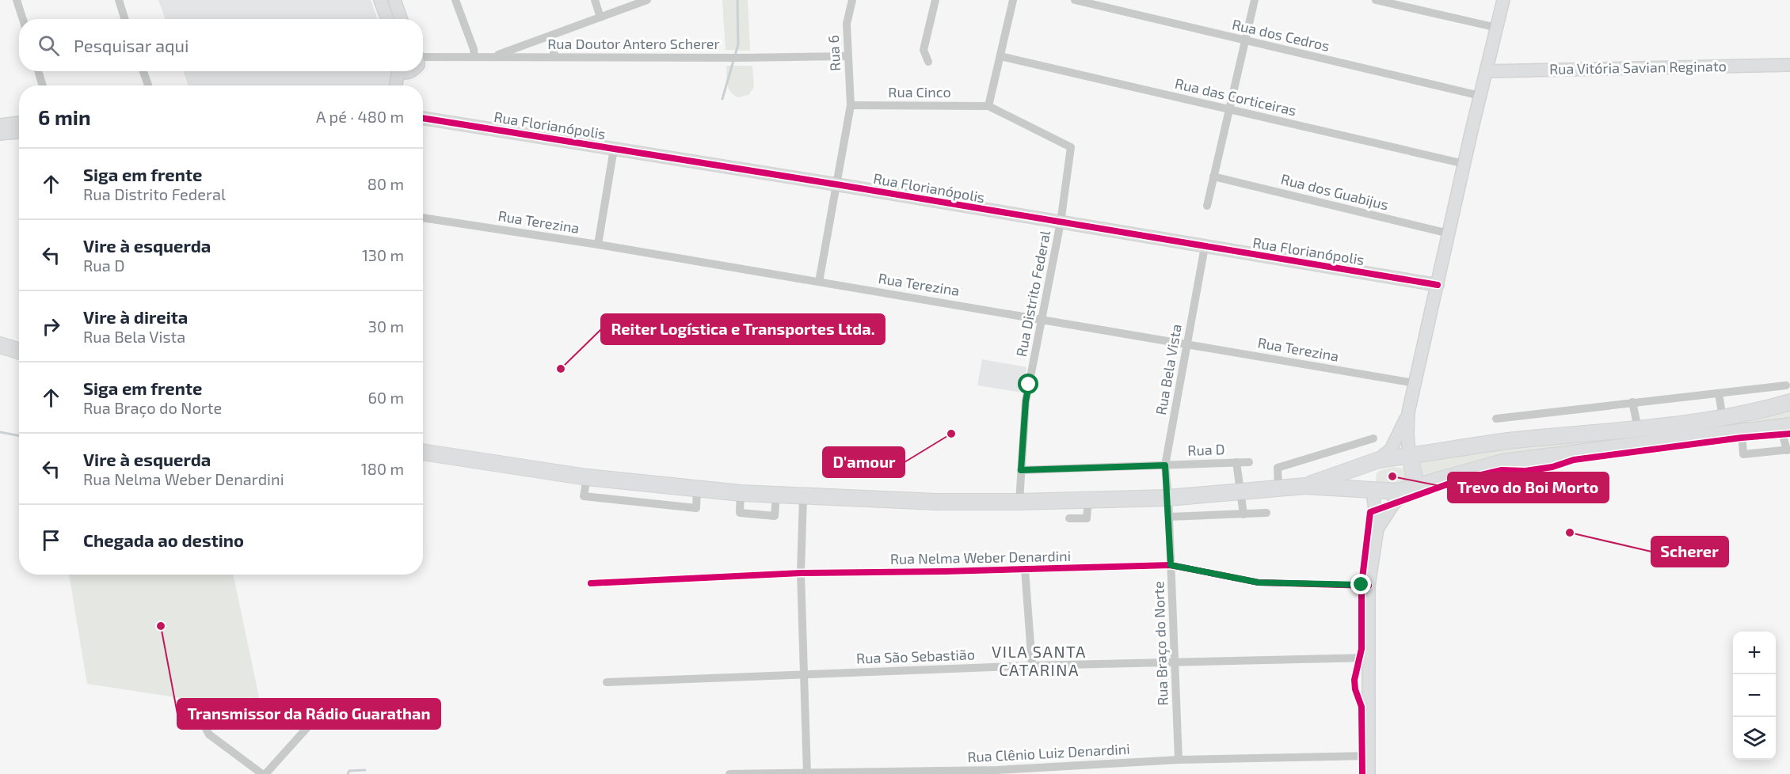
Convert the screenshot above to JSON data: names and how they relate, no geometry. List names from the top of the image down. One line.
{"streets":{"street":["Rua dos Cedros","Rua Doutor Antero Scherer","Rua 6","Rua Vitória Savian Reginato","Rua Cinco","Rua das Corticeiras","Rua Florianópolis","Rua dos Guabijus","Rua Terezina","Rua Distrito Federal","Rua Bela Vista","Rua D","Rua Nelma Weber Denardini","Rua Braço do Norte","Rua São Sebastião","Rua Clênio Luiz Denardini"]},"crossings":[["Rua Doutor Antero Scherer","Rua 6"],["Rua 6","Rua Cinco"],["Rua 6","Rua Florianópolis"],["Rua 6","Rua Terezina"],["Rua Cinco","Rua Distrito Federal"],["Rua Florianópolis","Rua Distrito Federal"],["Rua Florianópolis","Rua Bela Vista"],["Rua Terezina","Rua Distrito Federal"],["Rua Terezina","Rua Bela Vista"],["Rua Distrito Federal","Rua D"],["Rua Bela Vista","Rua D"],["Rua Bela Vista","Rua Braço do Norte"],["Rua Nelma Weber Denardini","Rua Braço do Norte"],["Rua Braço do Norte","Rua São Sebastião"],["Rua Braço do Norte","Rua Clênio Luiz Denardini"]],"districts":["VILA SANTA CATARINA"],"places":["Reiter Logística e Transportes Ltda.","D'amour","Trevo do Boi Morto","Scherer","Transmissor da Rádio Guarathan"],"page":{"search":"Pesquisar aqui","heading":["6 min","A pé · 480 m"],"list":[["Siga em frente","Rua Distrito Federal","80 m"],["Vire à esquerda","Rua D","130 m"],["Vire à direita","Rua Bela Vista","30 m"],["Siga em frente","Rua Braço do Norte","60 m"],["Vire à esquerda","Rua Nelma Weber Denardini","180 m"],"Chegada ao destino"],"map_buttons":["+","−"]}}
